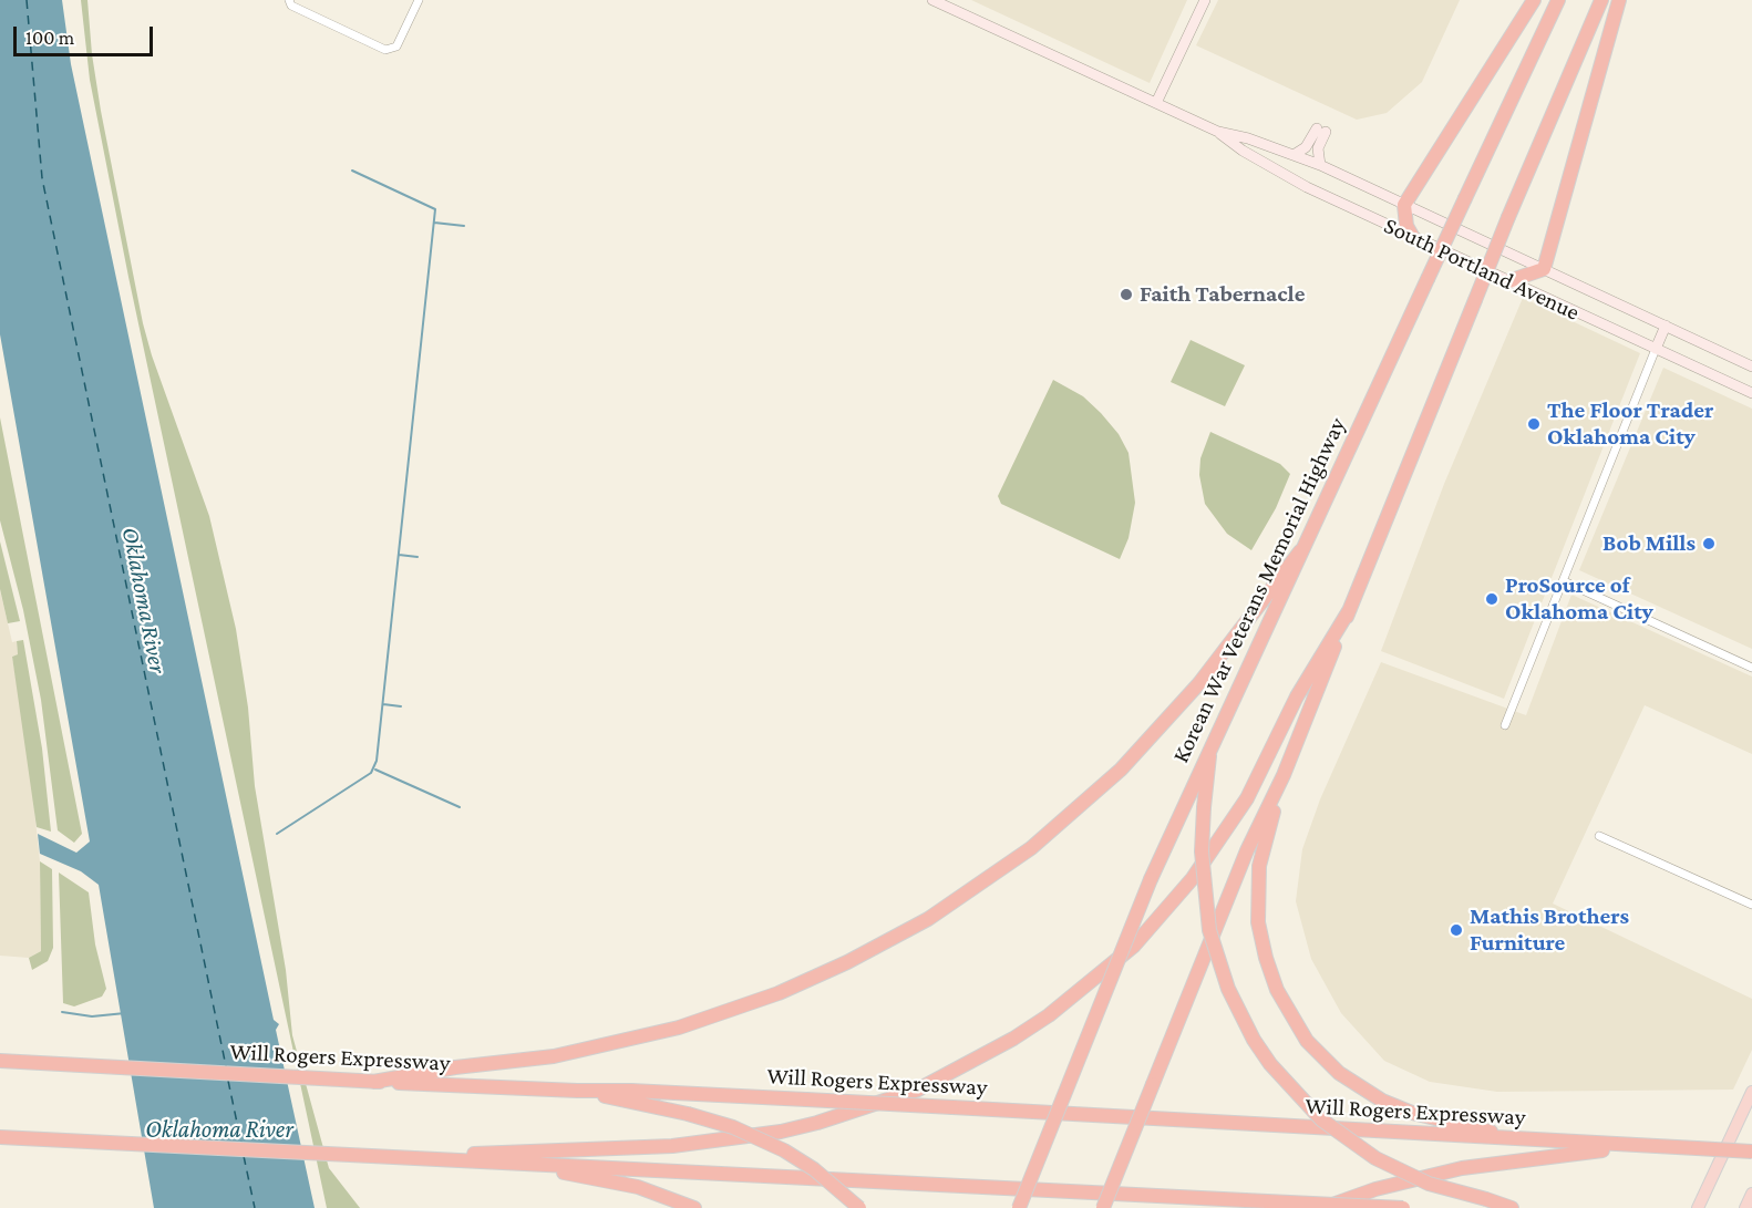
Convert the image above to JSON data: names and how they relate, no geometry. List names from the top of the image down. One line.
{"streets":{"highway":["Korean War Veterans Memorial Highway","Will Rogers Expressway"],"main road":["South Portland Avenue"]},"water":["Oklahoma River"],"places":["Faith Tabernacle","The Floor Trader Oklahoma City","Bob Mills","ProSource of Oklahoma City","Mathis Brothers Furniture"],"scale_bar":"100 m"}
